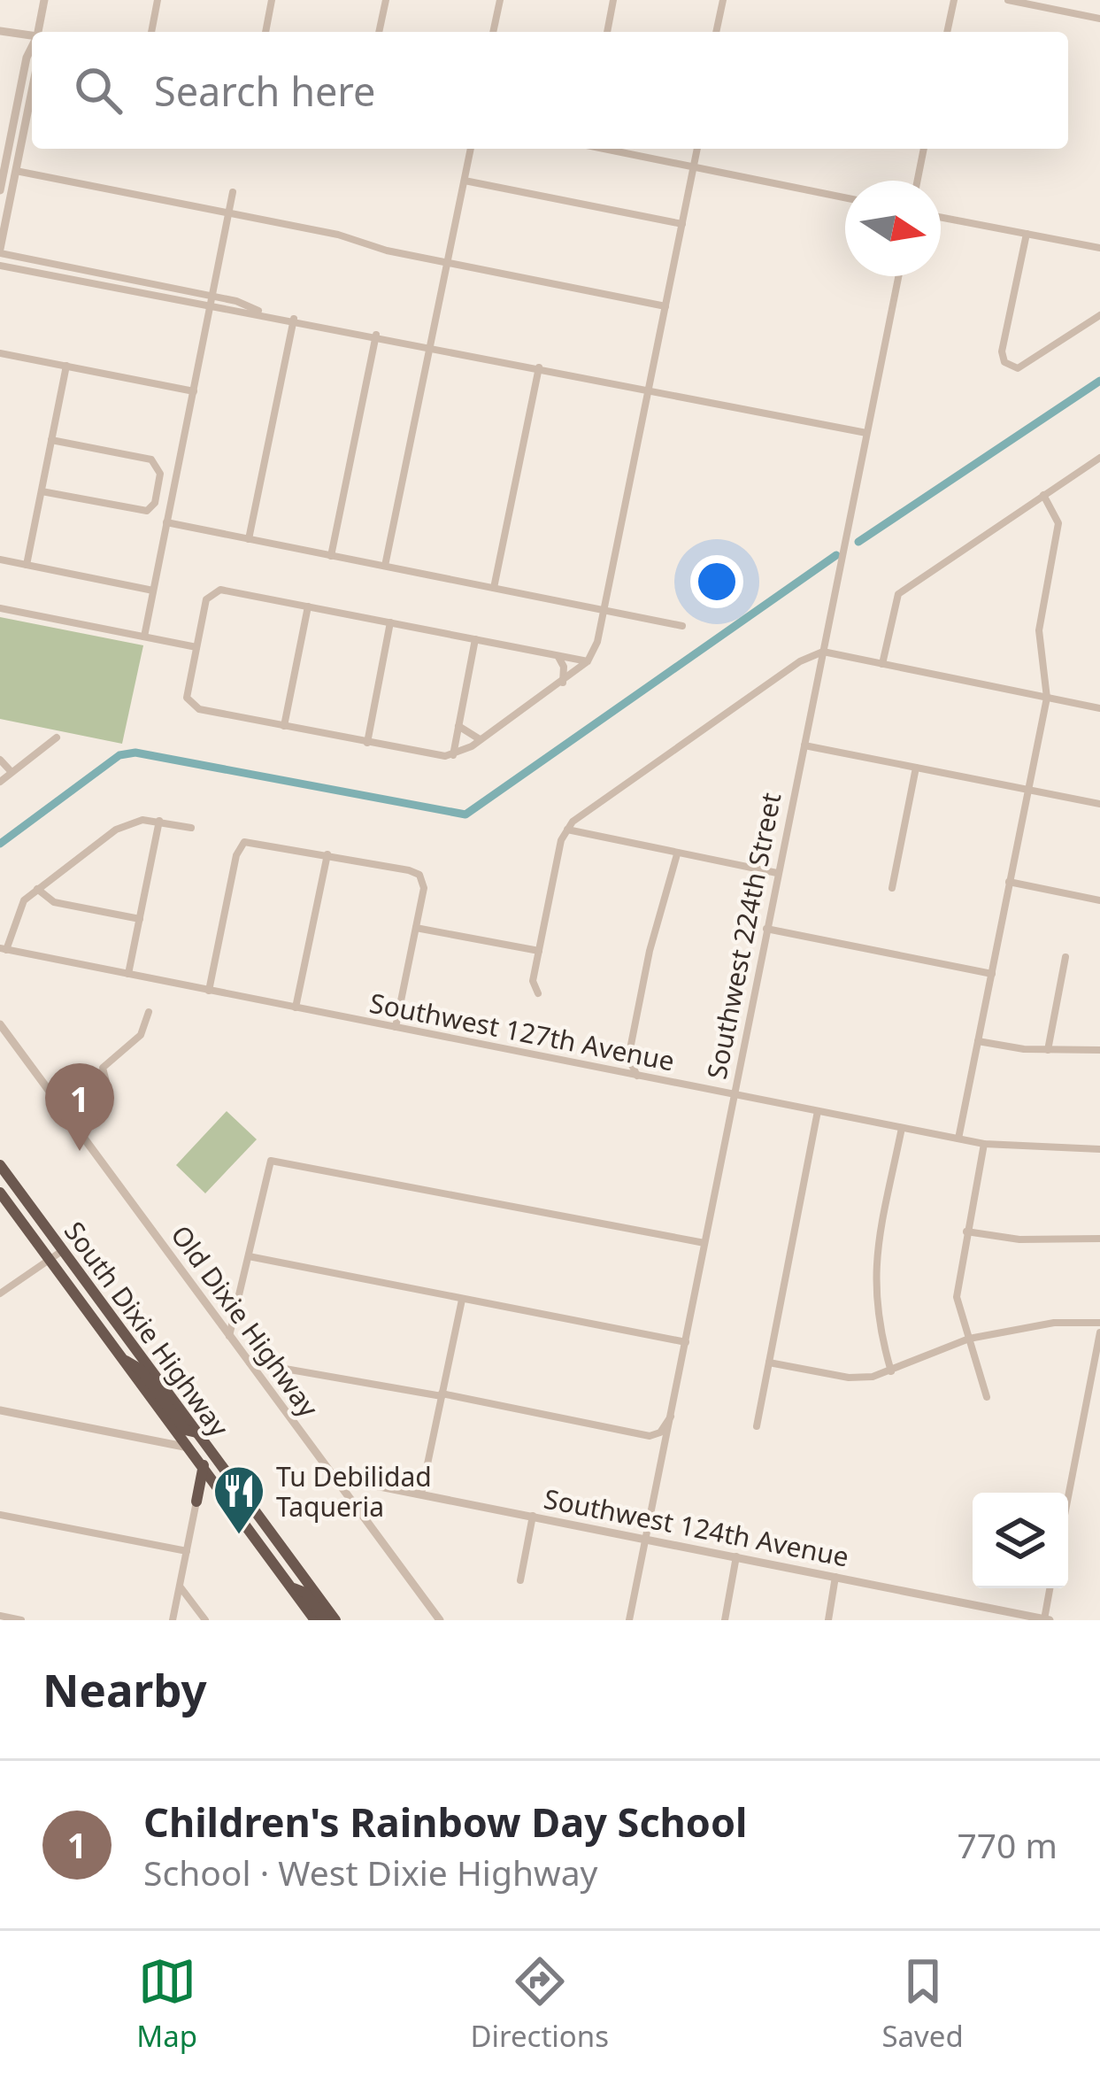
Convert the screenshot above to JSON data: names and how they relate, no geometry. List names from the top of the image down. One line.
{"streets":{"highway":["South Dixie Highway"],"street":["Southwest 224th Street","Southwest 127th Avenue","Old Dixie Highway","Southwest 124th Avenue"]},"crossings":[["Southwest 224th Street","Southwest 127th Avenue"],["Southwest 224th Street","Southwest 124th Avenue"],["Old Dixie Highway","Southwest 124th Avenue"]],"places":{"restaurant":["Tu Debilidad Taqueria"]},"north":"right","page":{"search":"Search here","pins":"1","heading":"Nearby","list":[{"mark":"1","name":"Children's Rainbow Day School","note":"School · West Dixie Highway","value":"770 m"}],"nav":["Map","Directions","Saved"]}}
